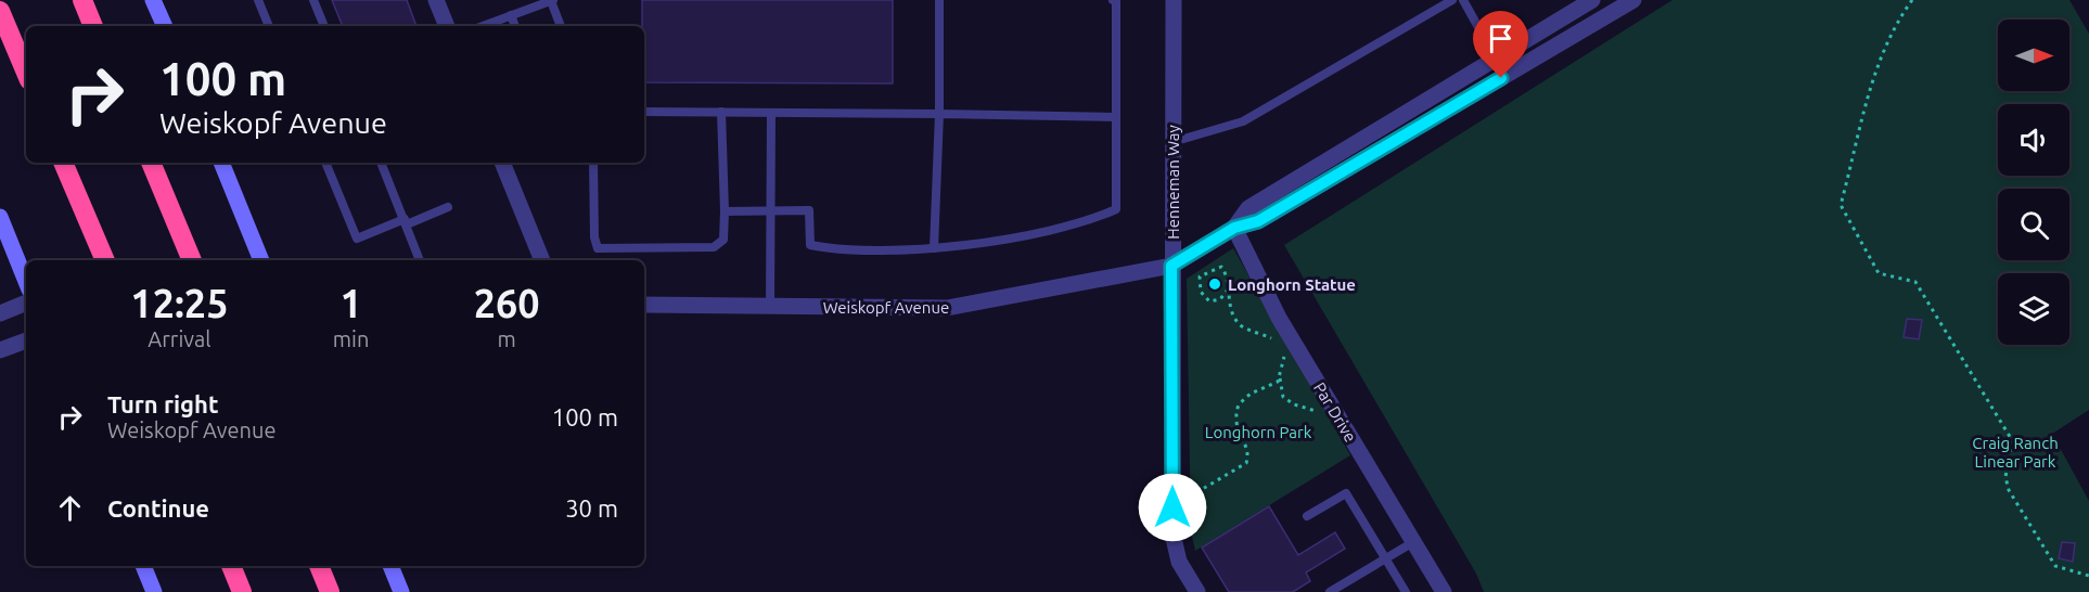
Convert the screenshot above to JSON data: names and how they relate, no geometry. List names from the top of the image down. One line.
{"streets":{"street":["Henneman Way","Weiskopf Avenue","Par Drive"]},"crossings":[["Henneman Way","Weiskopf Avenue"],["Weiskopf Avenue","Par Drive"]],"parks":["Longhorn Park","Craig Ranch Linear Park"],"places":["Longhorn Statue"],"north":"right","page":{"turn":["100 m","Weiskopf Avenue"],"eta":["12:25","Arrival","1","min","260","m"],"list":[{"name":"Turn right","note":"Weiskopf Avenue","value":"100 m"},{"name":"Continue","value":"30 m"}]}}
